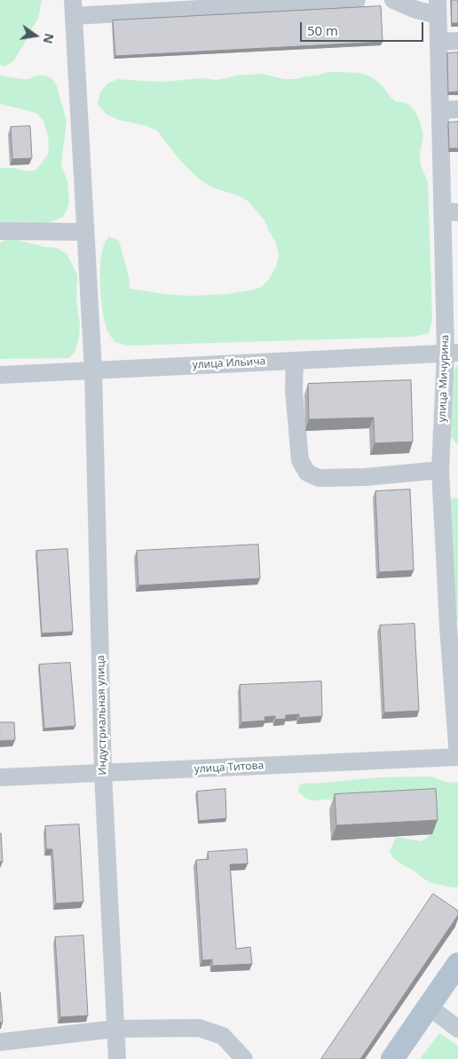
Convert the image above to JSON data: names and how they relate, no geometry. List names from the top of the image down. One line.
{"streets":{"street":["улица Ильича","улица Мичурина","Индустриальная улица","улица Титова"]},"crossings":[["улица Ильича","улица Мичурина"],["улица Ильича","Индустриальная улица"],["улица Мичурина","улица Титова"],["Индустриальная улица","улица Титова"]],"scale_bar":"50 m","north":"right"}
